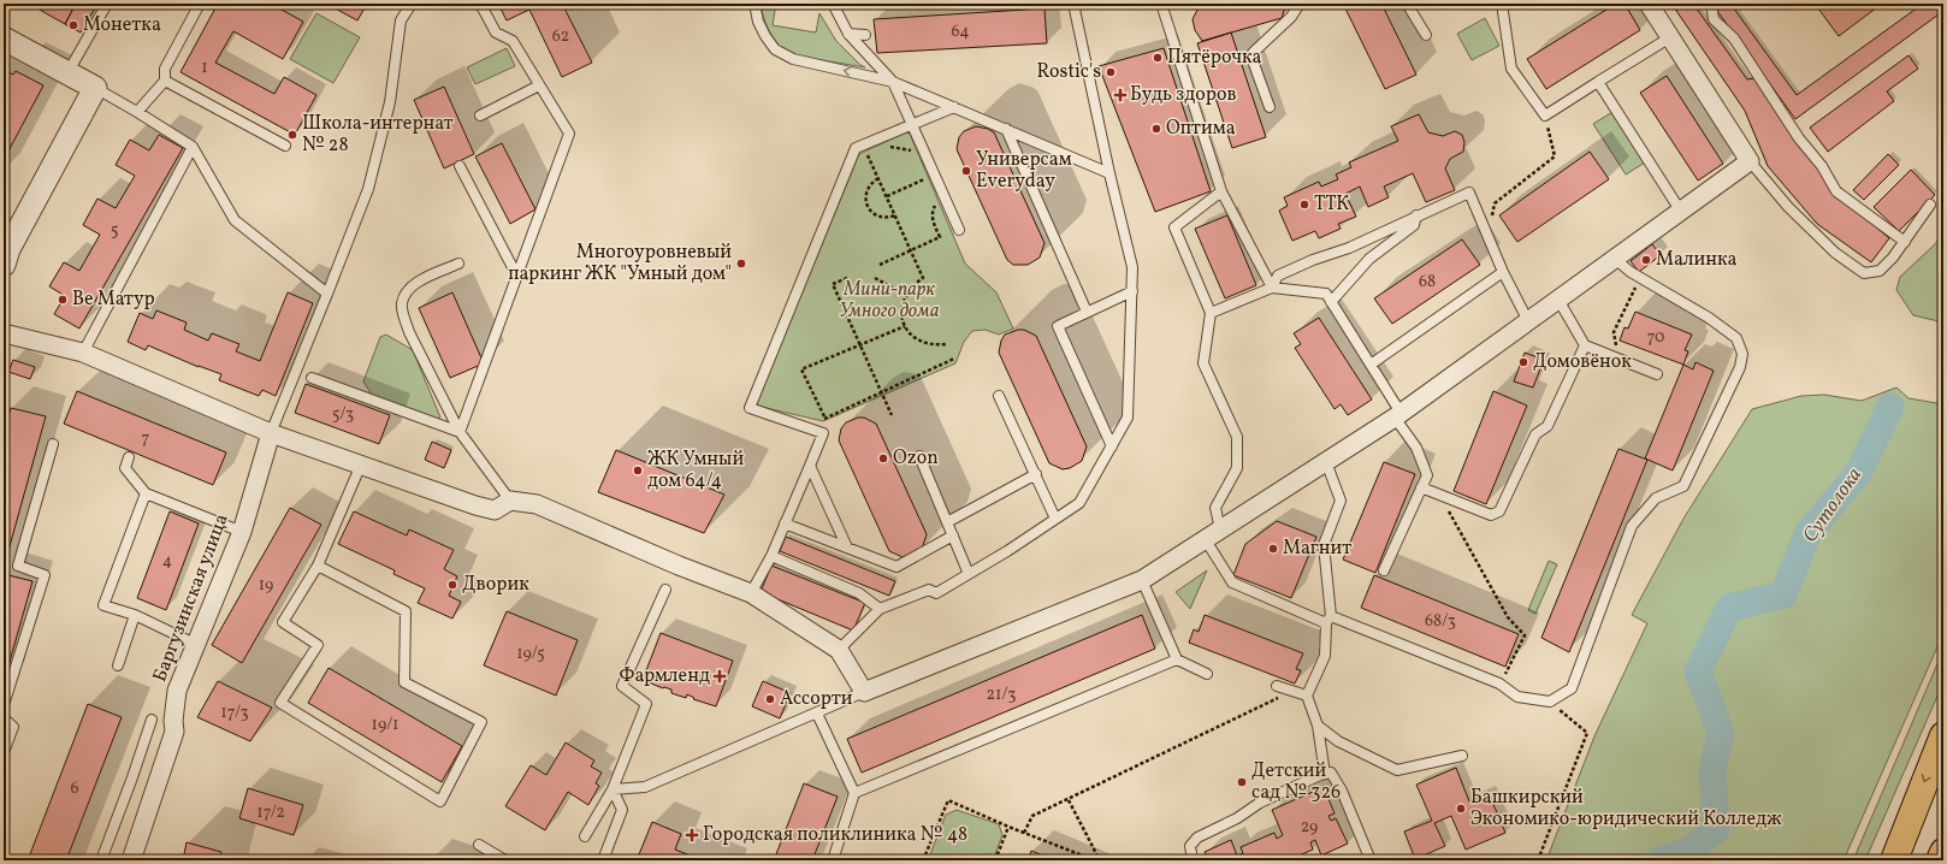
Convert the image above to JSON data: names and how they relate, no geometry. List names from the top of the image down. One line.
{"streets":{"street":["Баргузинская улица"]},"water":["Сутолока"],"parks":["Мини-парк Умного дома"],"places":{"other":["Монетка","Пятёрочка","Rostic's","Оптима","Школа-интернат № 28","Универсам Everyday","ТТК","Малинка","Многоуровневый паркинг ЖК \"Умный дом\"","Be Матур","Домовёнок","Ozon","ЖК Умный дом 64/4","Магнит","Дворик","Ассорти","Детский сад № 326","Башкирский Экономико-юридический Колледж"],"health":["Будь здоров","Фармленд","Городская поликлиника № 48"]},"house_numbers":["64","62","1","5","68","70","5/3","7","4","19","68/3","19/5","21/3","17/3","19/1","6","17/2","29"]}
